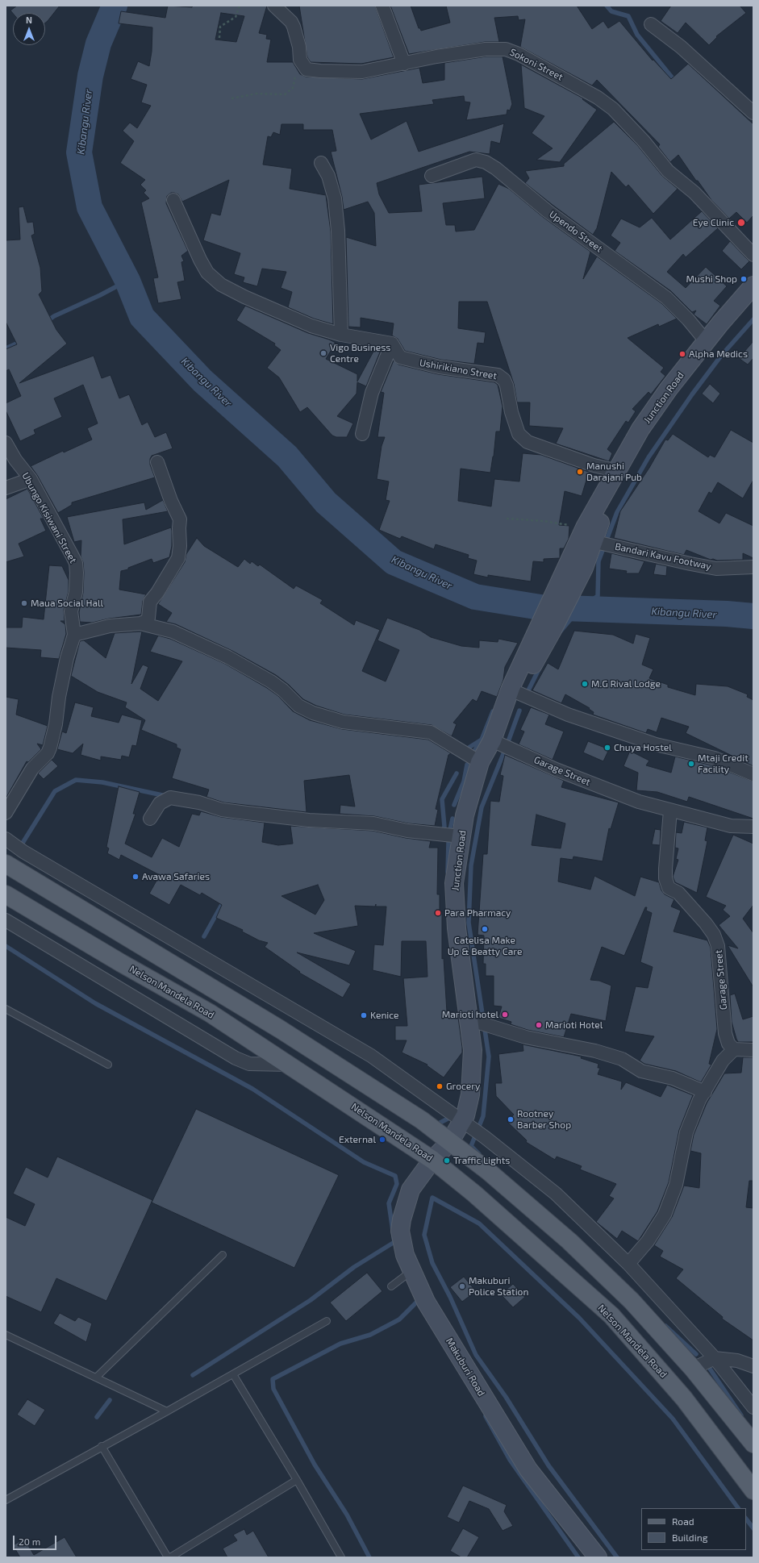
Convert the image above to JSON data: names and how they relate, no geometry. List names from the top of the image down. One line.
{"streets":{"main road":["Junction Road","Nelson Mandela Road","Makuburi Road"],"street":["Sokoni Street","Upendo Street","Ushirikiano Street","Ubungo Kisiwani Street","Bandari Kavu Footway","Garage Street"]},"crossings":[["Upendo Street","Junction Road"],["Ushirikiano Street","Junction Road"],["Junction Road","Bandari Kavu Footway"],["Junction Road","Garage Street"],["Junction Road","Nelson Mandela Road"],["Junction Road","Makuburi Road"],["Nelson Mandela Road","Makuburi Road"]],"water":["Kibangu River"],"places":["Eye Clinic","Mushi Shop","Vigo Business Centre","Alpha Medics","Manushi Darajani Pub","Maua Social Hall","M.G Rival Lodge","Chuya Hostel","Mtaji Credit Facility","Avawa Safaries","Para Pharmacy","Catelisa Make Up & Beatty Care","Marioti hotel","Kenice","Marioti Hotel","Grocery","Rootney Barber Shop","External","Traffic Lights","Makuburi Police Station"],"legend":["Road","Building"],"scale_bar":"20 m","north":"top"}
